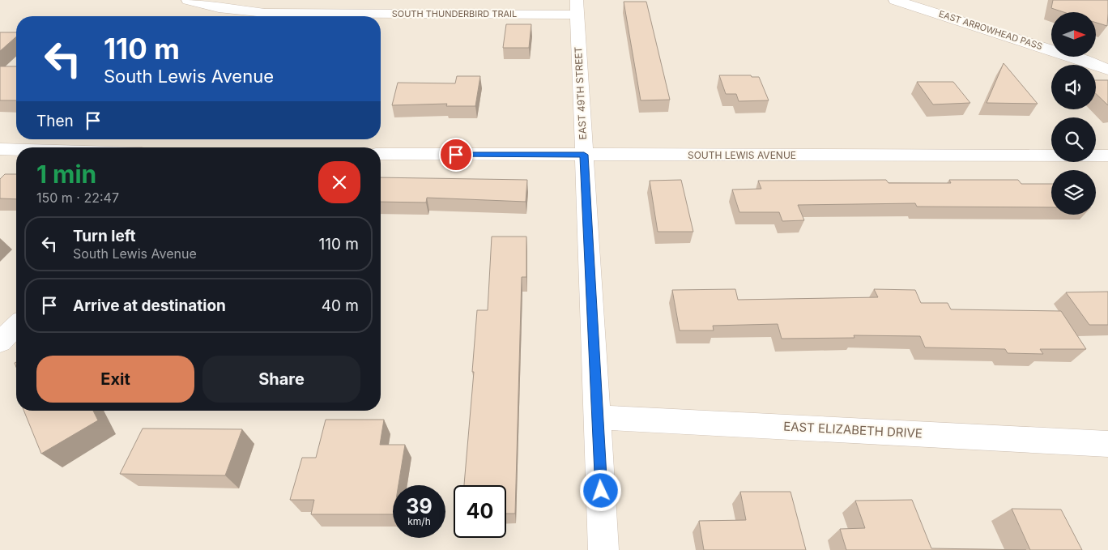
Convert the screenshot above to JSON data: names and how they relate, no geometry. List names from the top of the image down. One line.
{"streets":{"street":["SOUTH THUNDERBIRD TRAIL","EAST ARROWHEAD PASS","EAST 49TH STREET","SOUTH LEWIS AVENUE","EAST ELIZABETH DRIVE"]},"crossings":[["SOUTH THUNDERBIRD TRAIL","EAST 49TH STREET"],["EAST 49TH STREET","SOUTH LEWIS AVENUE"],["EAST 49TH STREET","EAST ELIZABETH DRIVE"]],"north":"right","page":{"turn":["110 m","South Lewis Avenue"],"then":"Then","heading":["1 min","150 m · 22:47"],"list":[{"name":"Turn left","note":"South Lewis Avenue","value":"110 m"},{"name":"Arrive at destination","value":"40 m"}],"buttons":["Exit","Share"],"speed":"39 km/h","limit":"40"}}
